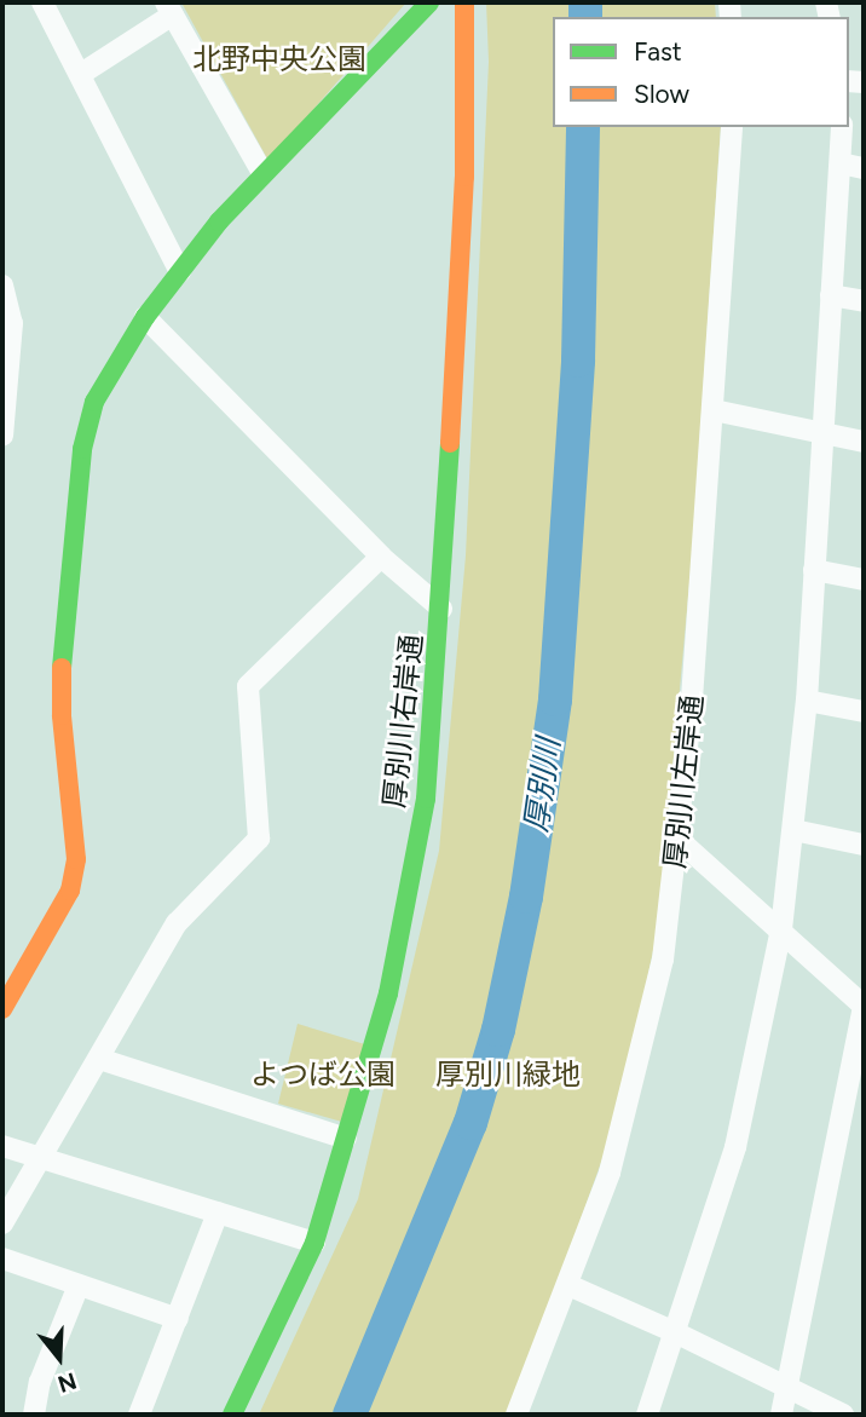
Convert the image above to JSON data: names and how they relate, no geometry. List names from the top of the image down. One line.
{"streets":{"street":["厚別川右岸通","厚別川左岸通"]},"water":["厚別川"],"parks":["北野中央公園","よつば公園","厚別川緑地"],"legend":["Fast","Slow"],"north":"bottom"}
